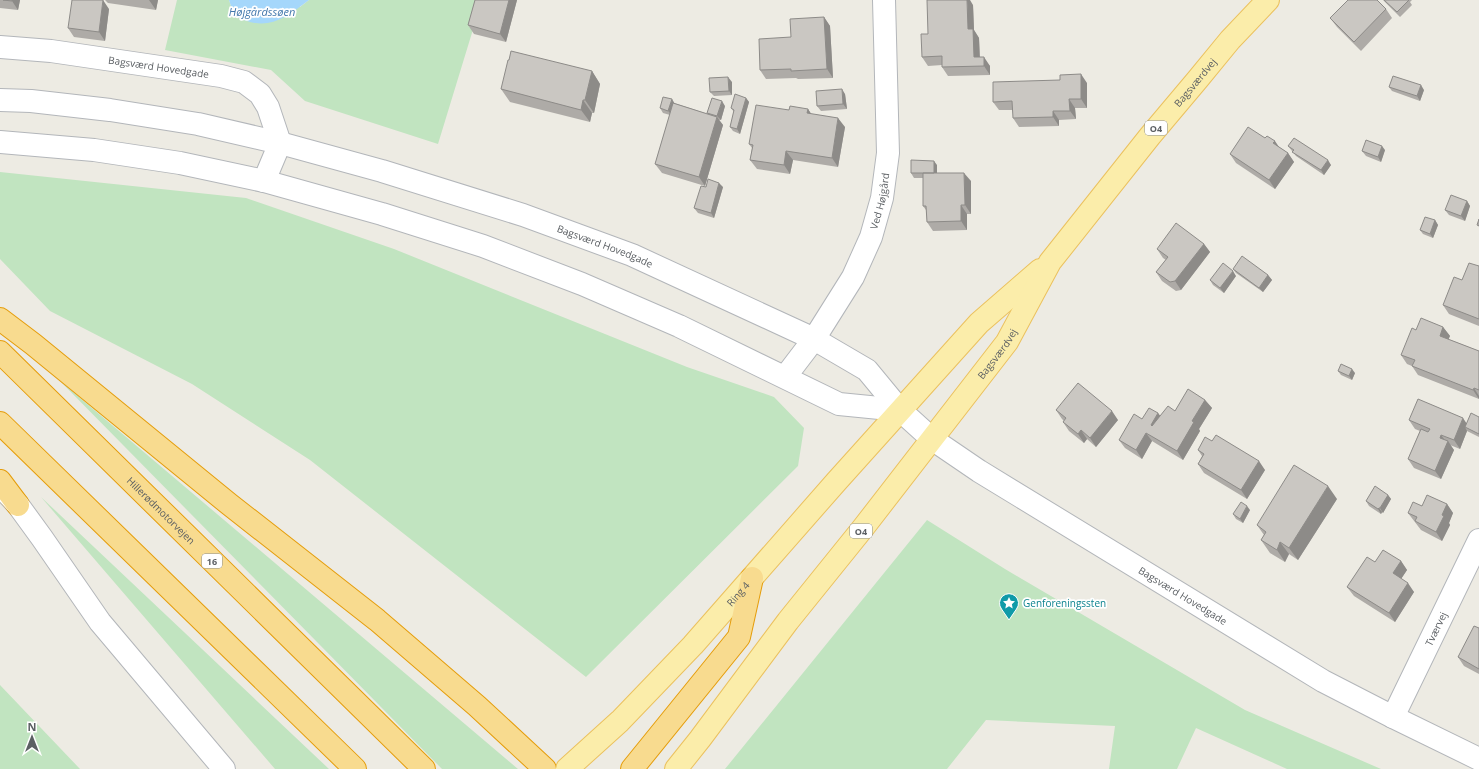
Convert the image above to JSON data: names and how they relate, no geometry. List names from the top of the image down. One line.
{"streets":{"highway":["Hillerødmotorvejen","16"],"main road":["Bagsværdvej","O4","Ring 4"],"street":["Bagsværd Hovedgade","Ved Højgård","Tværvej"]},"crossings":[["Bagsværd Hovedgade","Bagsværdvej"],["Bagsværd Hovedgade","O4"],["Bagsværd Hovedgade","Ved Højgård"],["Bagsværd Hovedgade","Ring 4"],["Bagsværd Hovedgade","Tværvej"],["Bagsværdvej","O4"],["Bagsværdvej","Ring 4"]],"water":["Højgårdssøen"],"places":{"place":["Genforeningssten"]},"north":"top"}
